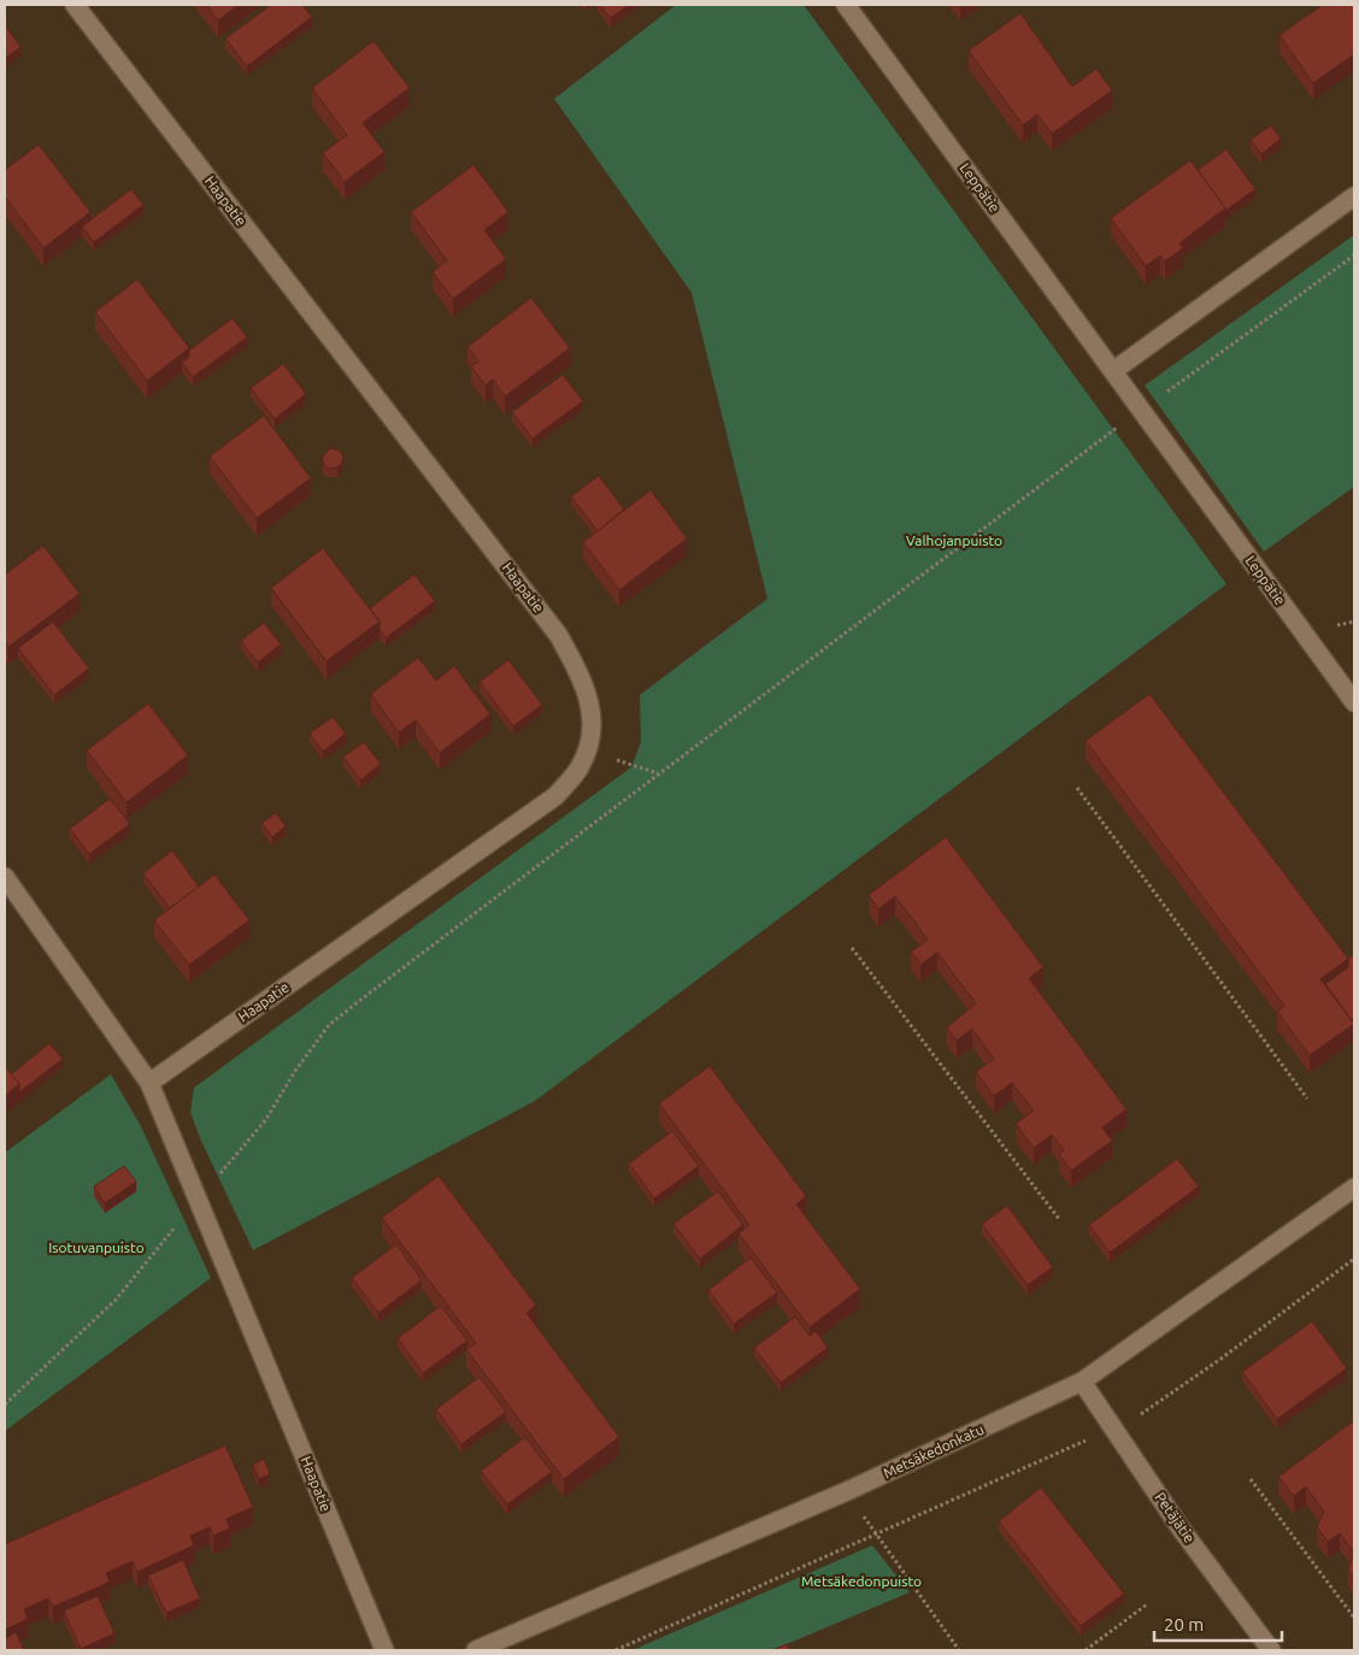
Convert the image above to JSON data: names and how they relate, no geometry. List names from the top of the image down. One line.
{"streets":{"street":["Leppätie","Haapatie","Metsäkedonkatu","Petäjätie"]},"crossings":[["Metsäkedonkatu","Petäjätie"]],"parks":["Valhojanpuisto","Isotuvanpuisto","Metsäkedonpuisto"],"scale_bar":"20 m"}
